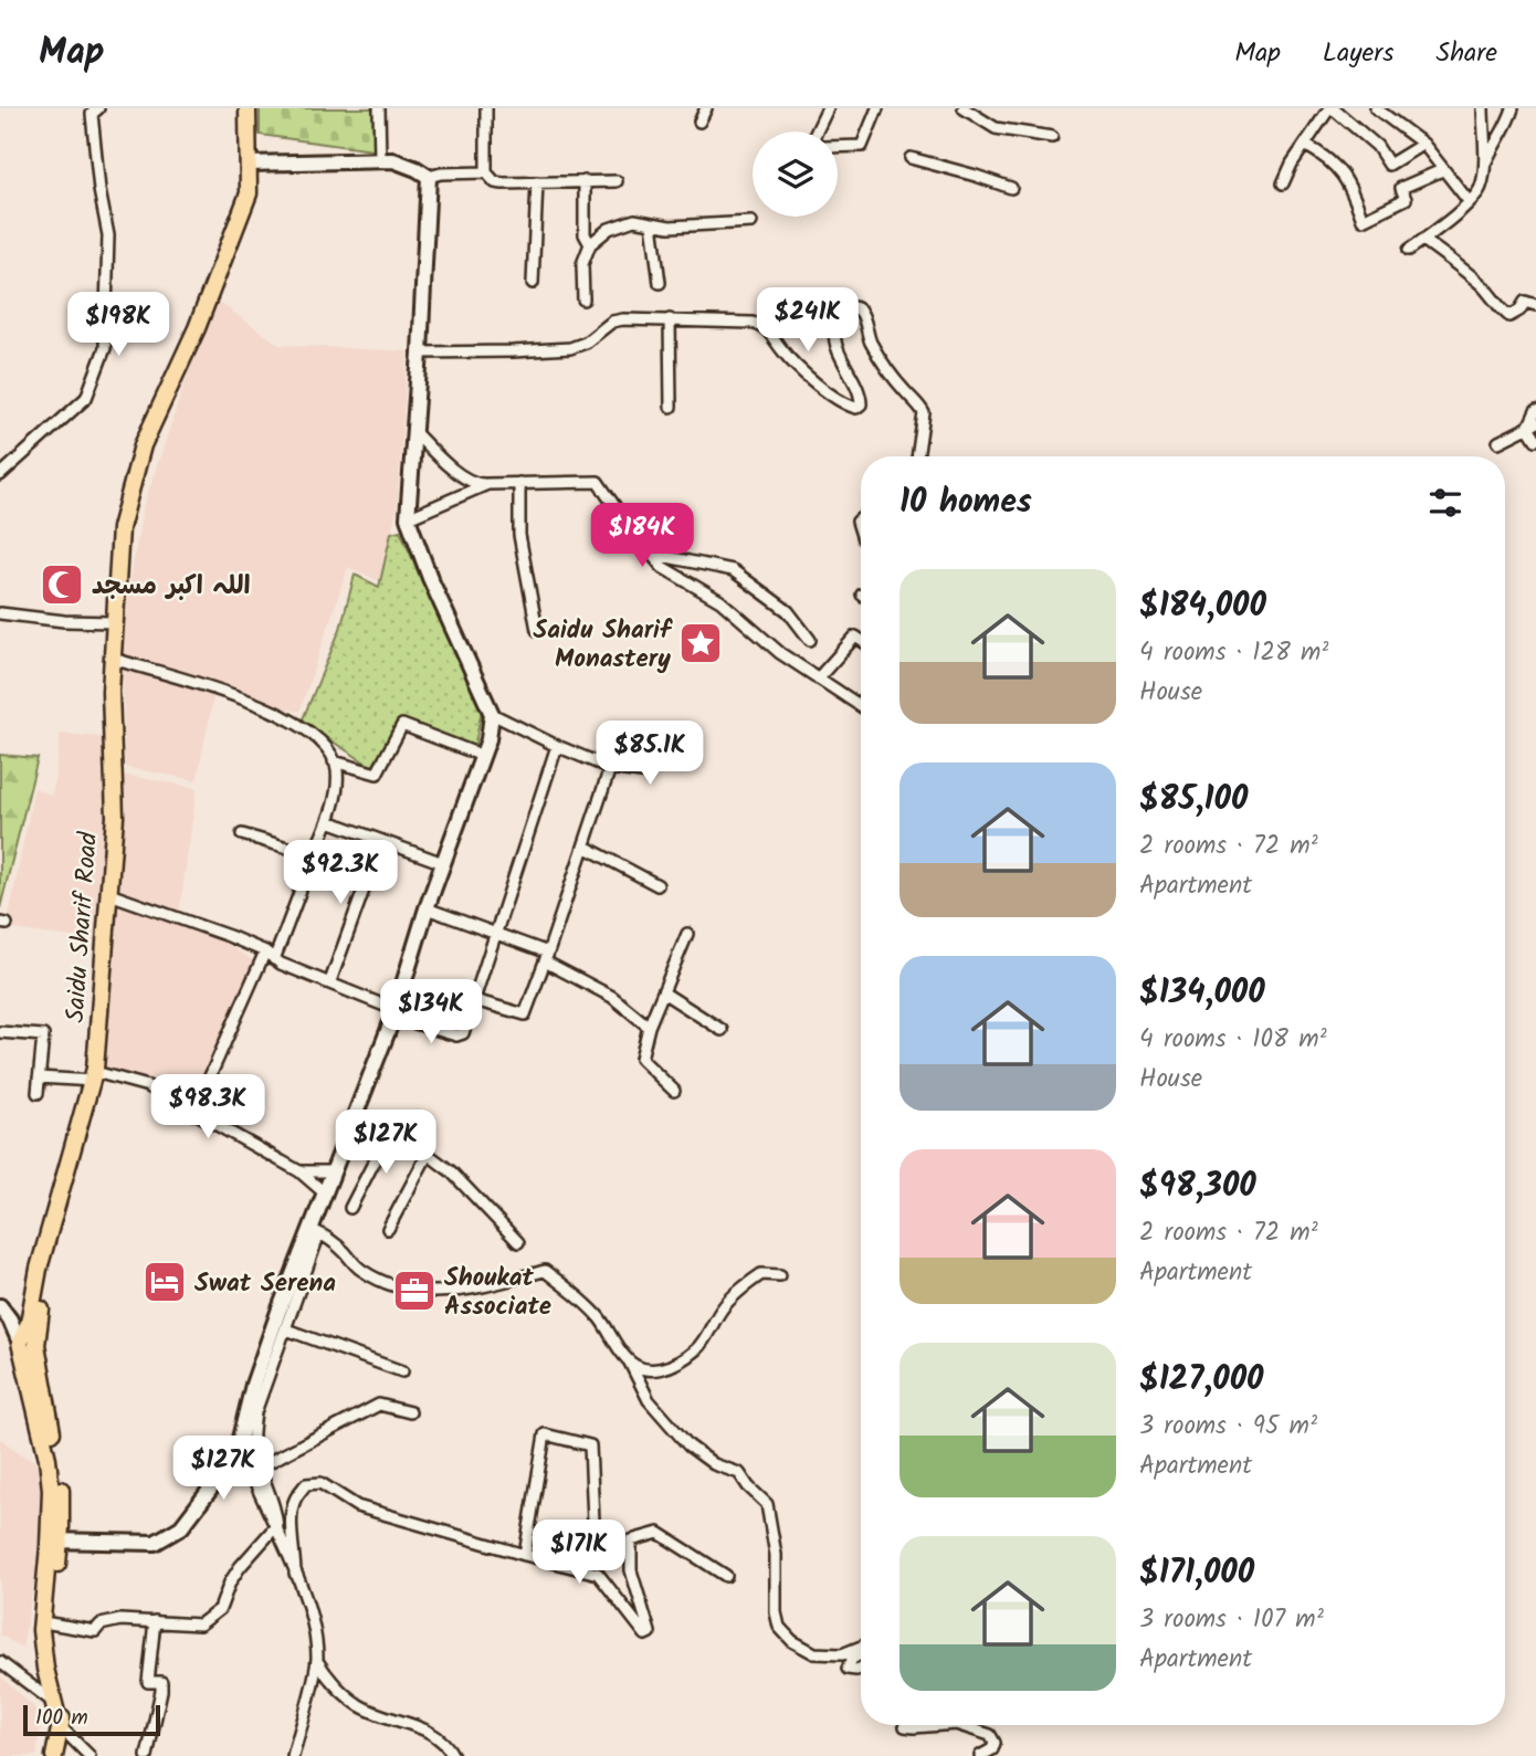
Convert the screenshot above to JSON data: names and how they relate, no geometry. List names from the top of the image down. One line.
{"streets":{"main road":["Saidu Sharif Road"]},"places":{"mosque":["اللہ اکبر مسجد"],"place":["Saidu Sharif Monastery"],"hotel":["Swat Serena"],"office":["Shoukat Associate"]},"scale_bar":"100 m","page":{"header":"Map","nav":["Map","Layers","Share"],"price":["$241K","$198K","$184K","$85.1K","$92.3K","$134K","$98.3K","$127K","$127K","$171K"],"heading":"10 homes","list":[{"name":"$184,000","note":"4 rooms · 128 m² · House"},{"name":"$85,100","note":"2 rooms · 72 m² · Apartment"},{"name":"$134,000","note":"4 rooms · 108 m² · House"},{"name":"$98,300","note":"2 rooms · 72 m² · Apartment"},{"name":"$127,000","note":"3 rooms · 95 m² · Apartment"},{"name":"$171,000","note":"3 rooms · 107 m² · Apartment"}],"scale":"100 m"}}
